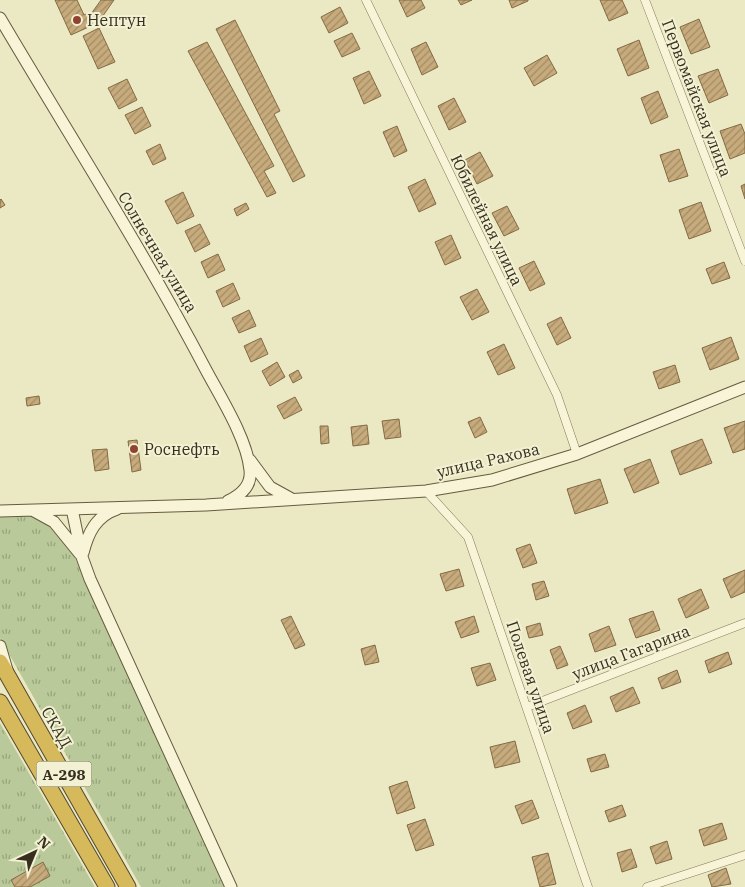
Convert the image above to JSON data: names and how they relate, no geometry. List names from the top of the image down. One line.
{"streets":{"highway":["СКАД","А-298"],"main road":["Солнечная улица","улица Рахова"],"street":["Первомайская улица","Юбилейная улица","улица Гагарина","Полевая улица"]},"crossings":[["Юбилейная улица","улица Рахова"],["Солнечная улица","улица Рахова"],["улица Рахова","Полевая улица"],["улица Гагарина","Полевая улица"]],"places":["Нептун","Роснефть"],"north":"top right"}
